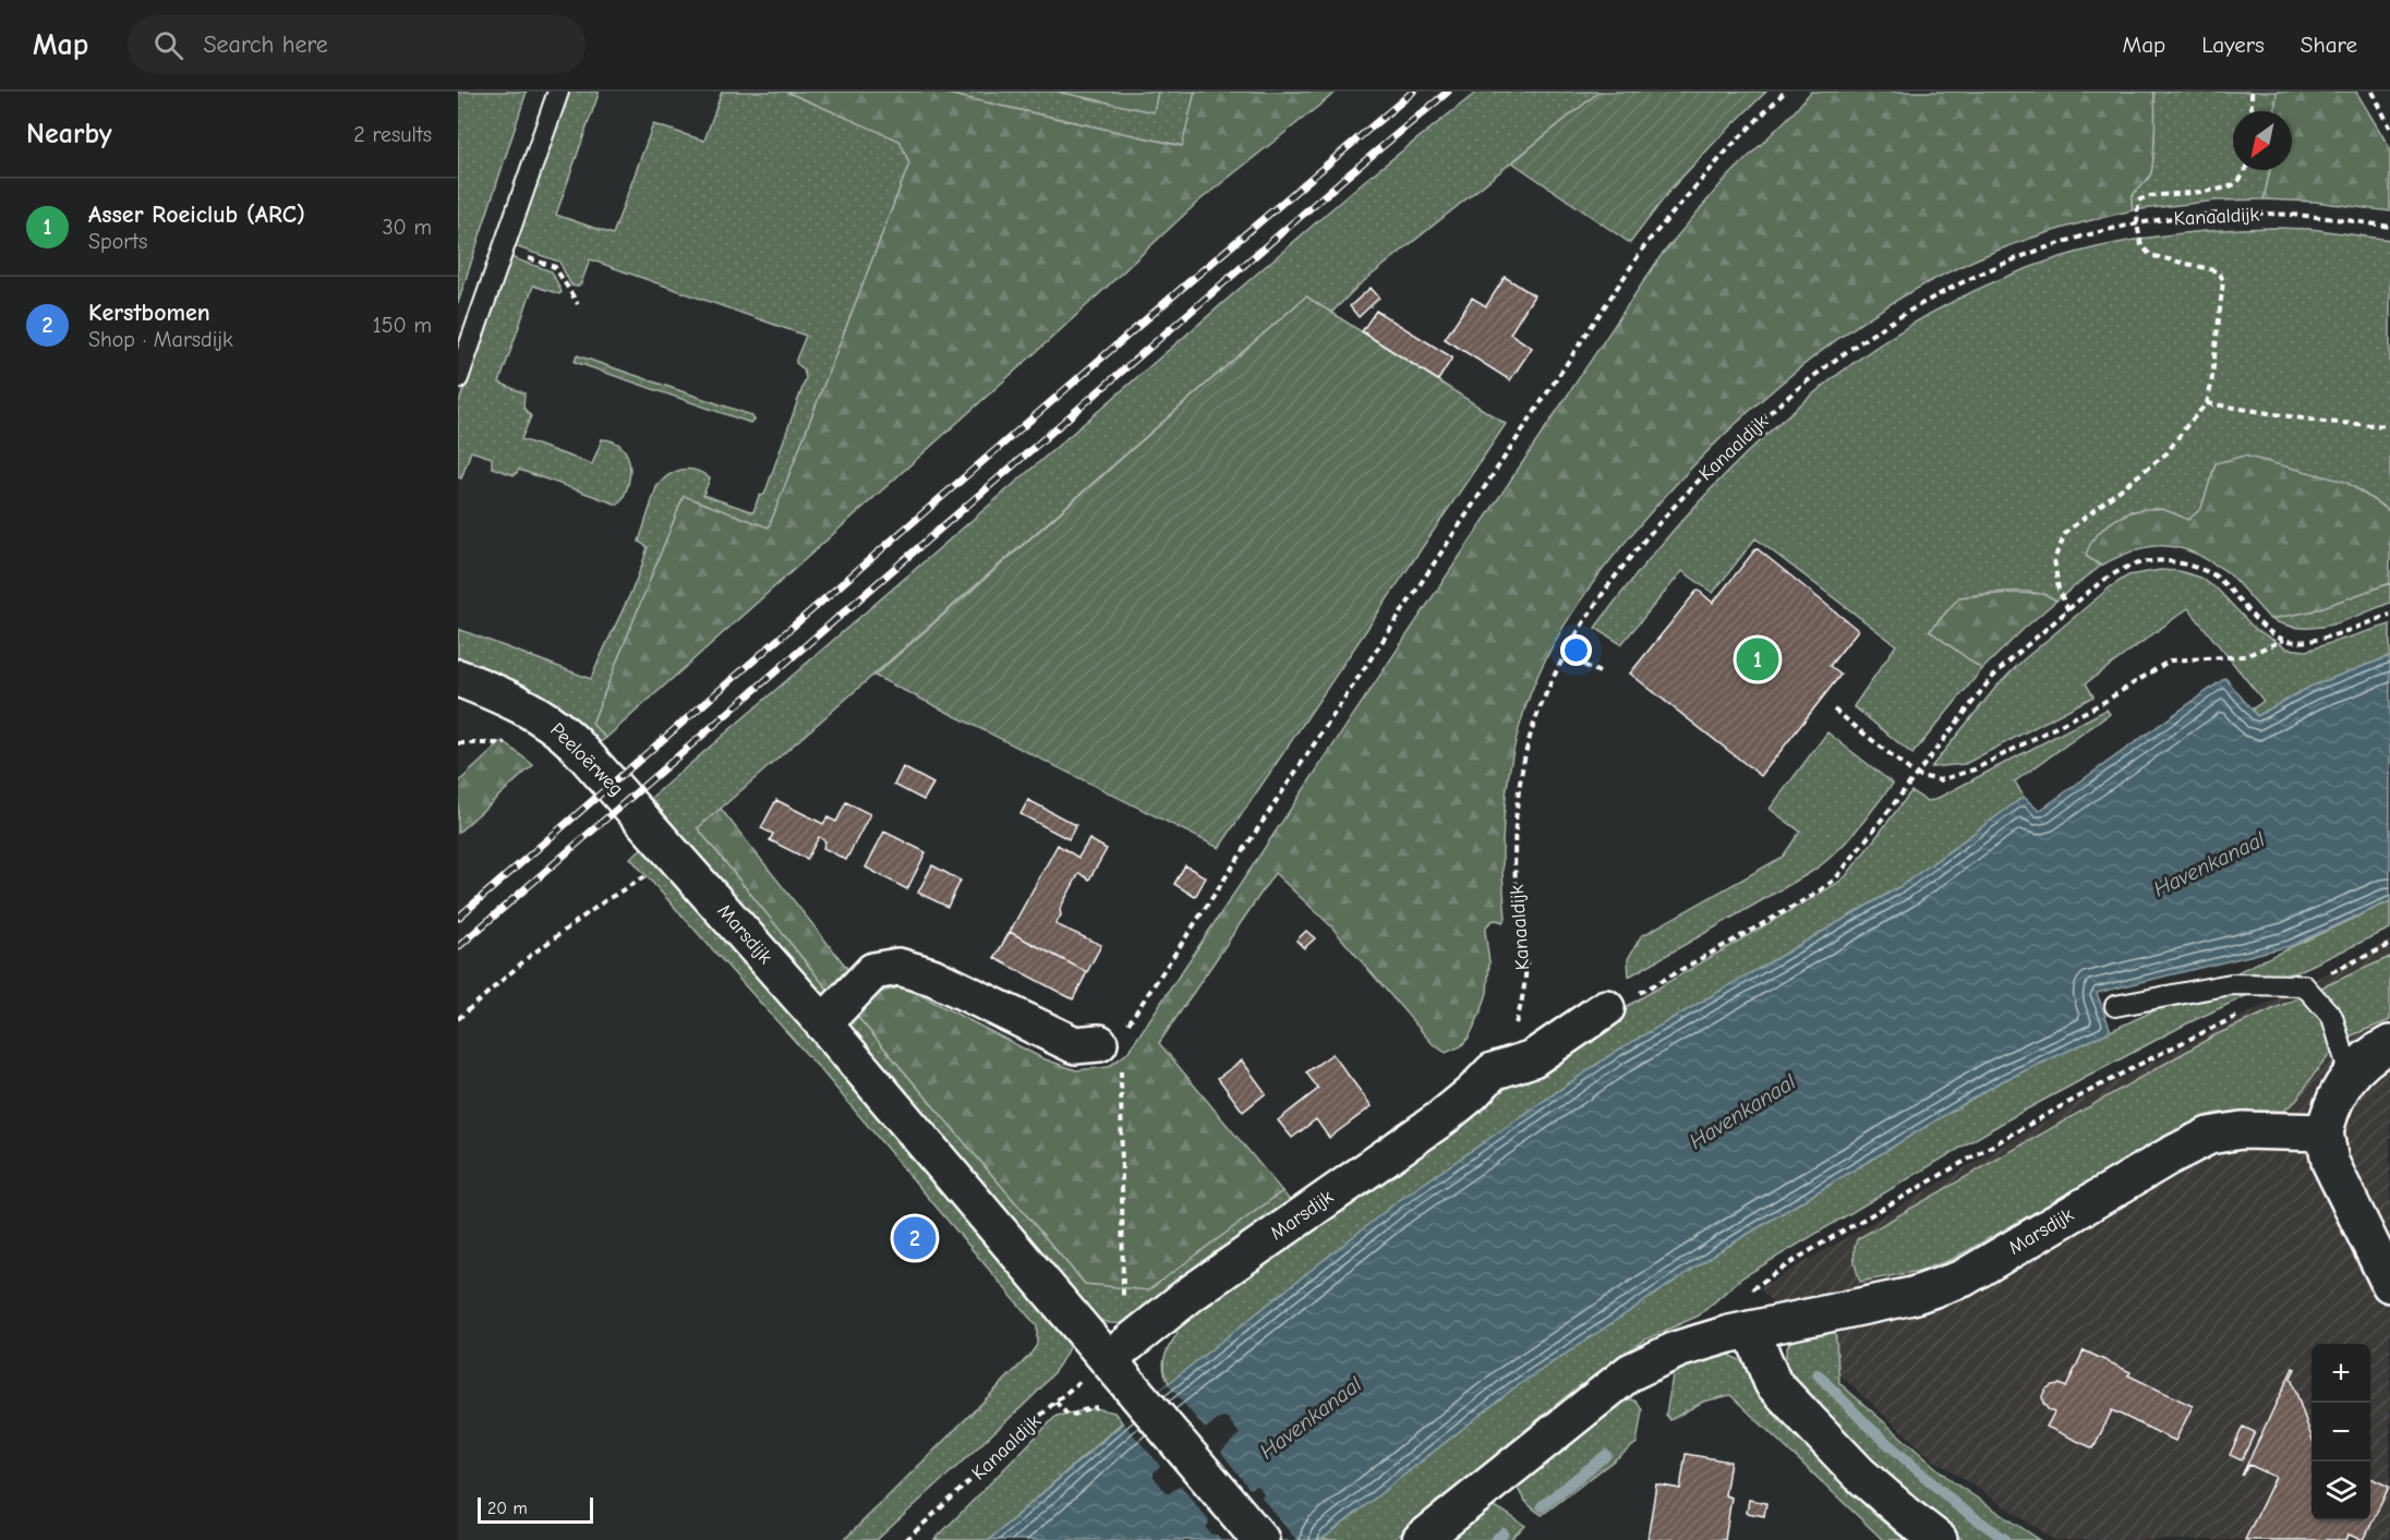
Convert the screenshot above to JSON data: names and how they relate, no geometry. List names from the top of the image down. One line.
{"streets":{"street":["Peeloërweg","Marsdijk"],"path":["Kanaaldijk"]},"crossings":[["Kanaaldijk","Marsdijk"],["Peeloërweg","Marsdijk"]],"water":["Havenkanaal"],"scale_bar":"20 m","north":"bottom left","page":{"header":"Map","search":"Search here","nav":["Map","Layers","Share"],"heading":["Nearby","2 results"],"list":[{"mark":"1","name":"Asser Roeiclub (ARC)","note":"Sports","value":"30 m"},{"mark":"2","name":"Kerstbomen","note":"Shop · Marsdijk","value":"150 m"}],"pins":["1","2"],"map_buttons":["+","−"],"scale":"20 m"}}
